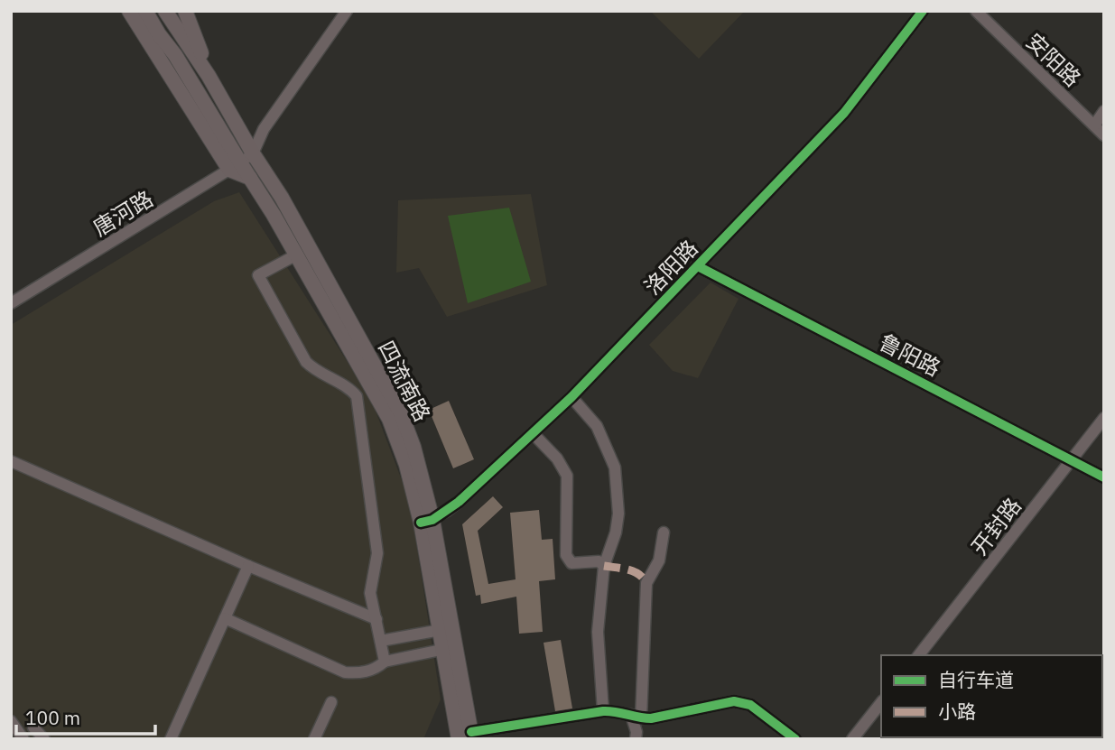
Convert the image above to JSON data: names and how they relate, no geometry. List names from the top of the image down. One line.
{"streets":{"main road":["四流南路"],"street":["安阳路","唐河路","洛阳路","鲁阳路","开封路"]},"crossings":[["唐河路","四流南路"],["洛阳路","鲁阳路"],["洛阳路","四流南路"],["鲁阳路","开封路"]],"legend":["自行车道","小路"],"scale_bar":"100 m"}
